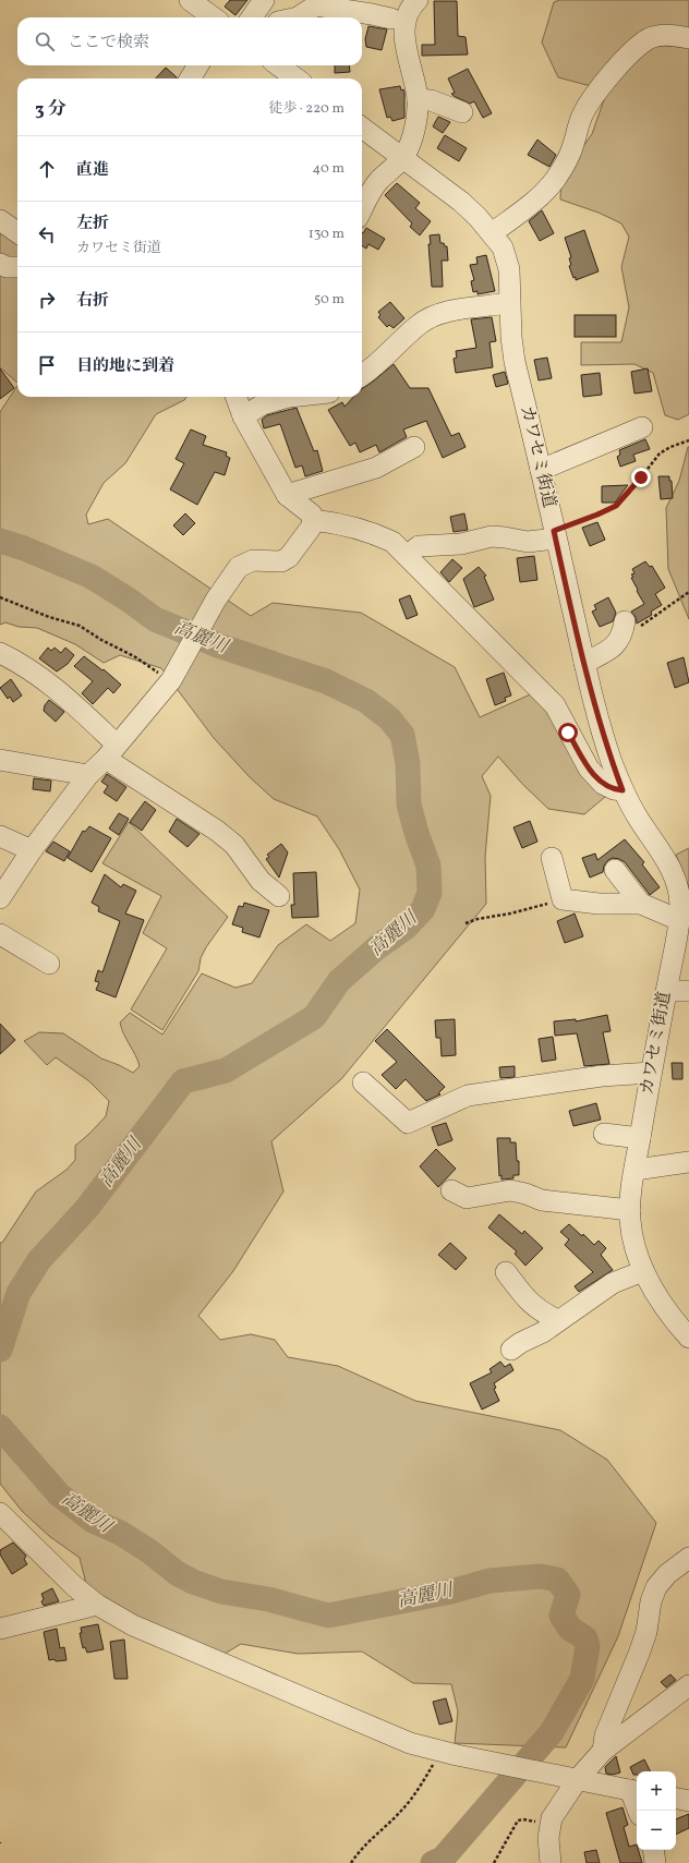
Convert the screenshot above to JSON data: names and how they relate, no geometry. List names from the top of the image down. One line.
{"streets":{"street":["カワセミ街道"]},"water":["高麗川"],"page":{"search":"ここで検索","heading":["3 分","徒歩 · 220 m"],"list":[["直進","40 m"],["左折","カワセミ街道","130 m"],["右折","50 m"],"目的地に到着"],"map_buttons":["+","−"]}}
